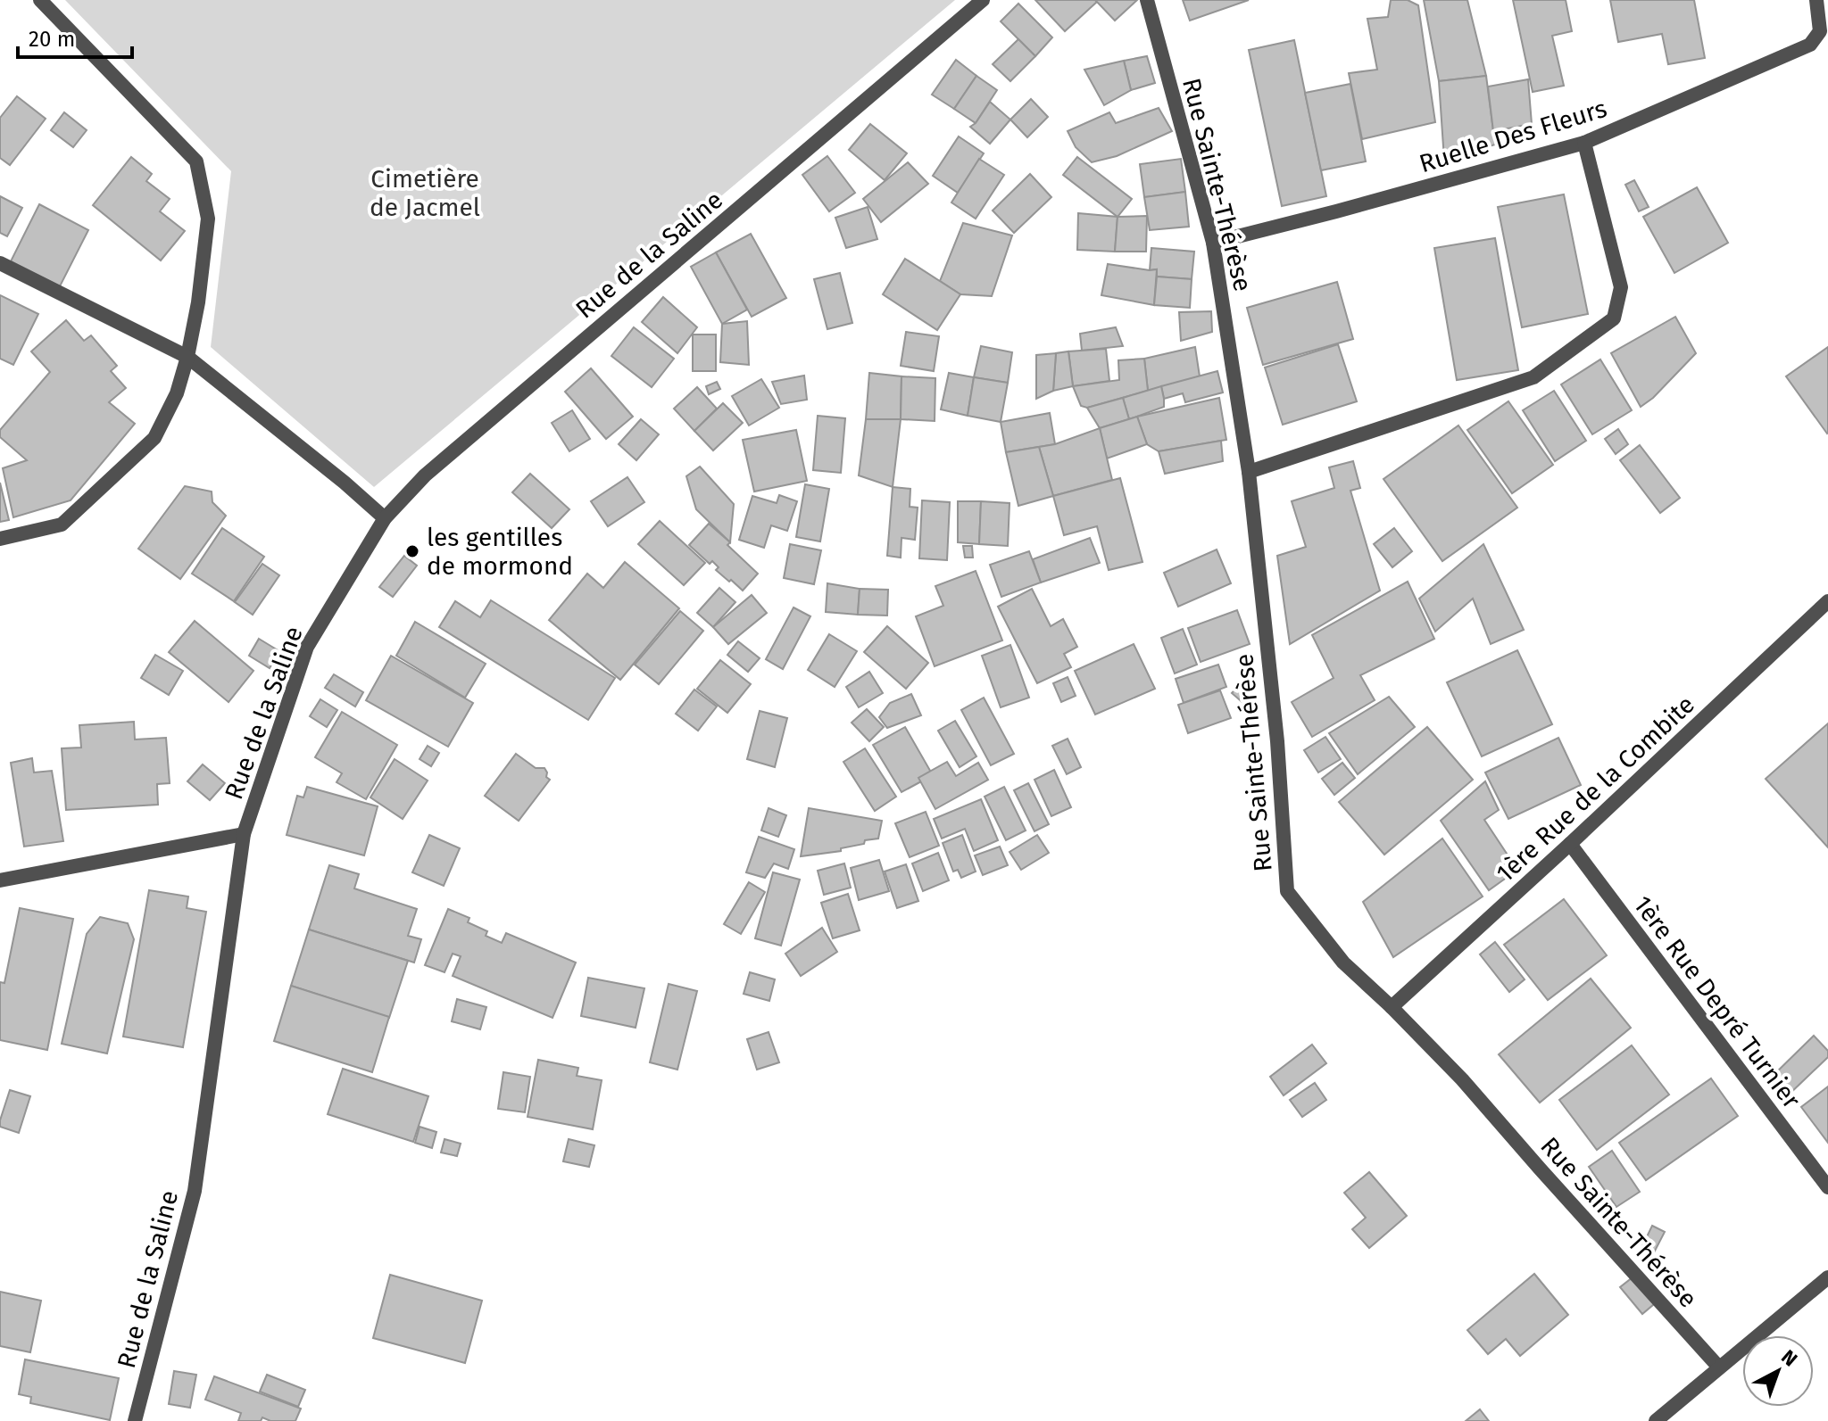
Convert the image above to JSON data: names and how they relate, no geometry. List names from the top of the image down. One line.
{"streets":{"street":["Ruelle Des Fleurs","Rue Sainte-Thérèse","Rue de la Saline","1ère Rue de la Combite","1ère Rue Depré Turnier"]},"crossings":[["Ruelle Des Fleurs","Rue Sainte-Thérèse"],["Rue Sainte-Thérèse","1ère Rue de la Combite"],["1ère Rue de la Combite","1ère Rue Depré Turnier"]],"parks":["Cimetière de Jacmel"],"places":["les gentilles de mormond"],"scale_bar":"20 m","north":"top right"}
